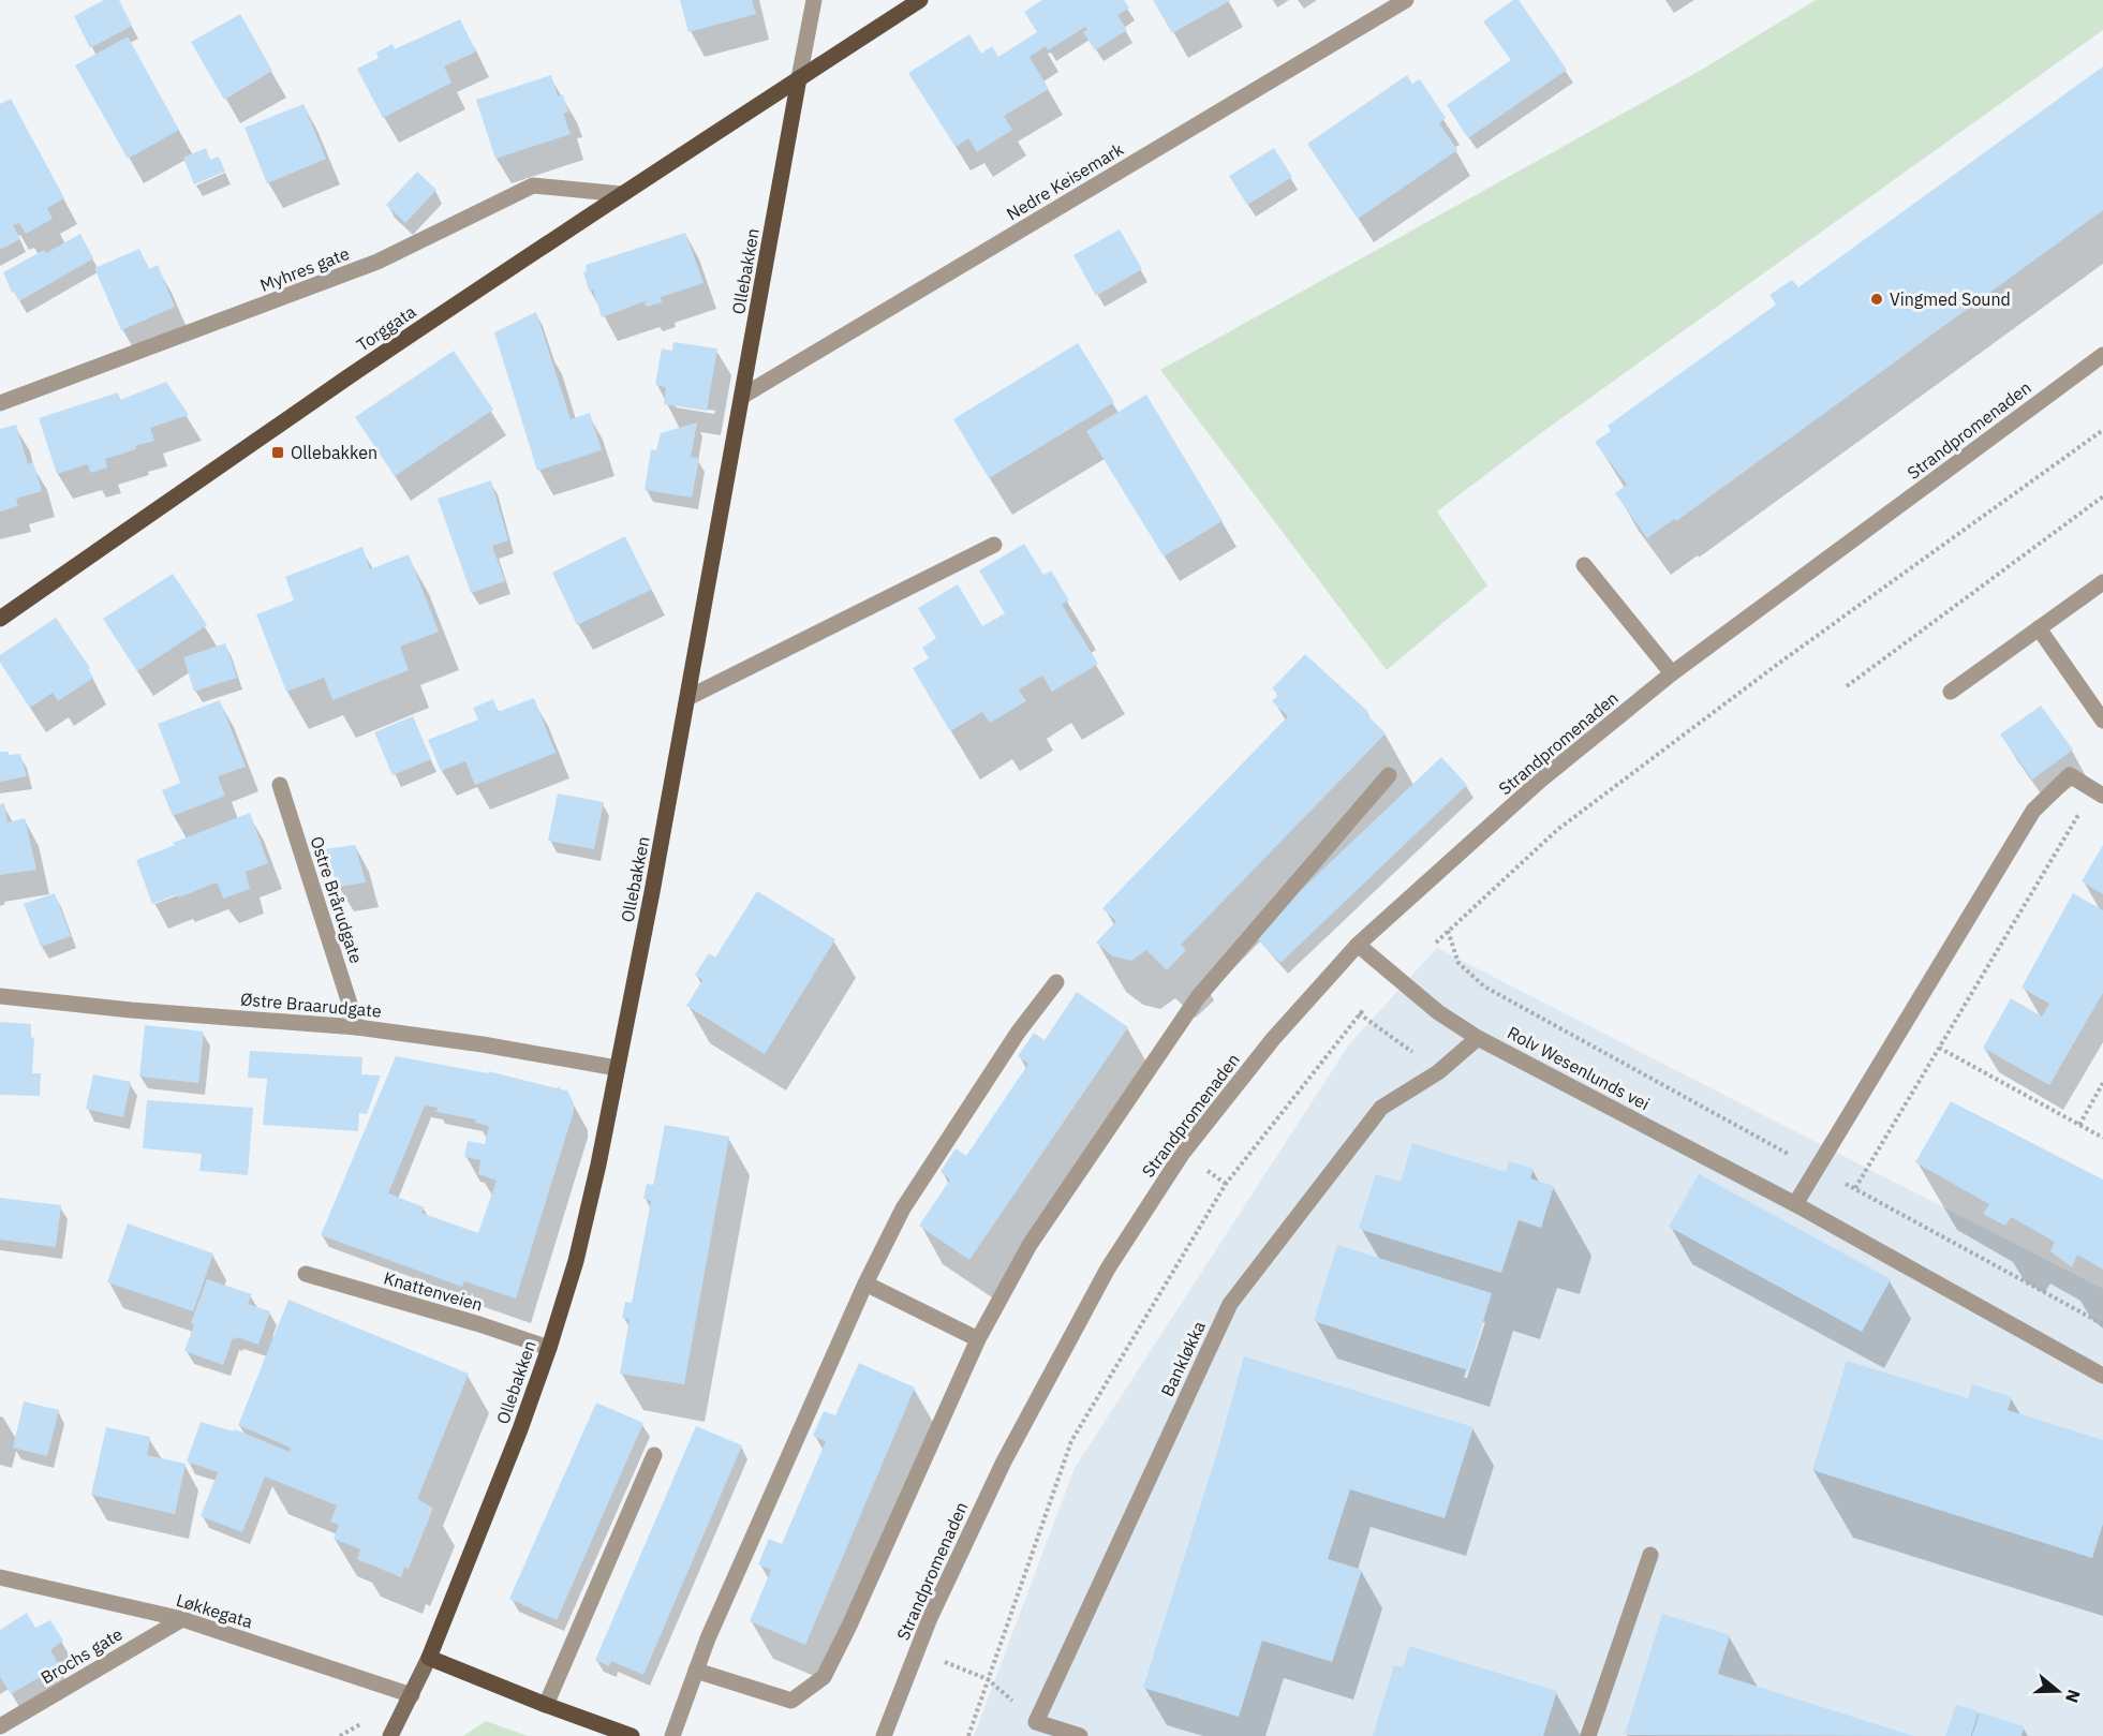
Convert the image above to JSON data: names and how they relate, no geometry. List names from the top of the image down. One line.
{"streets":{"main road":["Ollebakken","Torggata"],"street":["Nedre Keisemark","Myhres gate","Strandpromenaden","Ostre Brårudgate","Østre Braarudgate","Rolv Wesenlunds vei","Knattenveien","Bankløkka","Løkkegata","Brochs gate"]},"crossings":[["Nedre Keisemark","Ollebakken"],["Myhres gate","Torggata"],["Ollebakken","Torggata"],["Ollebakken","Østre Braarudgate"],["Ollebakken","Knattenveien"],["Ollebakken","Løkkegata"],["Strandpromenaden","Rolv Wesenlunds vei"],["Ostre Brårudgate","Østre Braarudgate"],["Rolv Wesenlunds vei","Bankløkka"],["Løkkegata","Brochs gate"]],"places":{"other":["Vingmed Sound"],"transit":["Ollebakken"]},"north":"right"}
